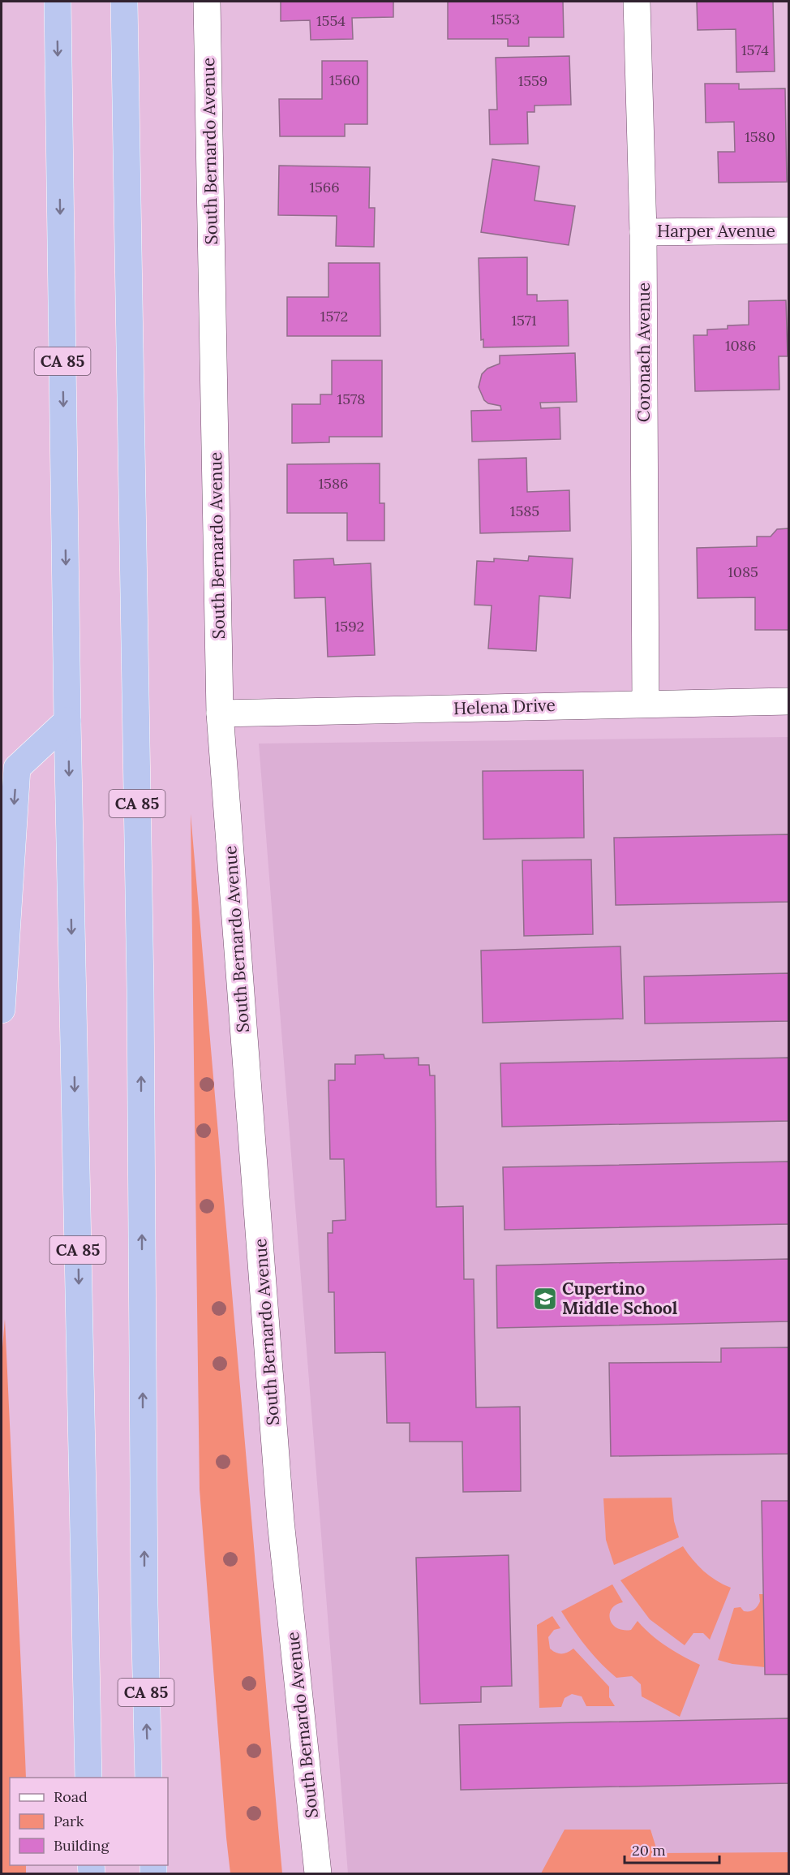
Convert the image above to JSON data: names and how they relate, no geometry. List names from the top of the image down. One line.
{"streets":{"highway":["CA 85"],"street":["South Bernardo Avenue","Harper Avenue","Coronach Avenue","Helena Drive"]},"crossings":[["South Bernardo Avenue","Helena Drive"],["Harper Avenue","Coronach Avenue"],["Coronach Avenue","Helena Drive"]],"places":{"school or university":["Cupertino Middle School"]},"house_numbers":["1553","1554","1574","1560","1559","1580","1566","1572","1571","1086","1578","1586","1585","1085","1592"],"legend":["Road","Park","Building"],"scale_bar":"20 m"}
